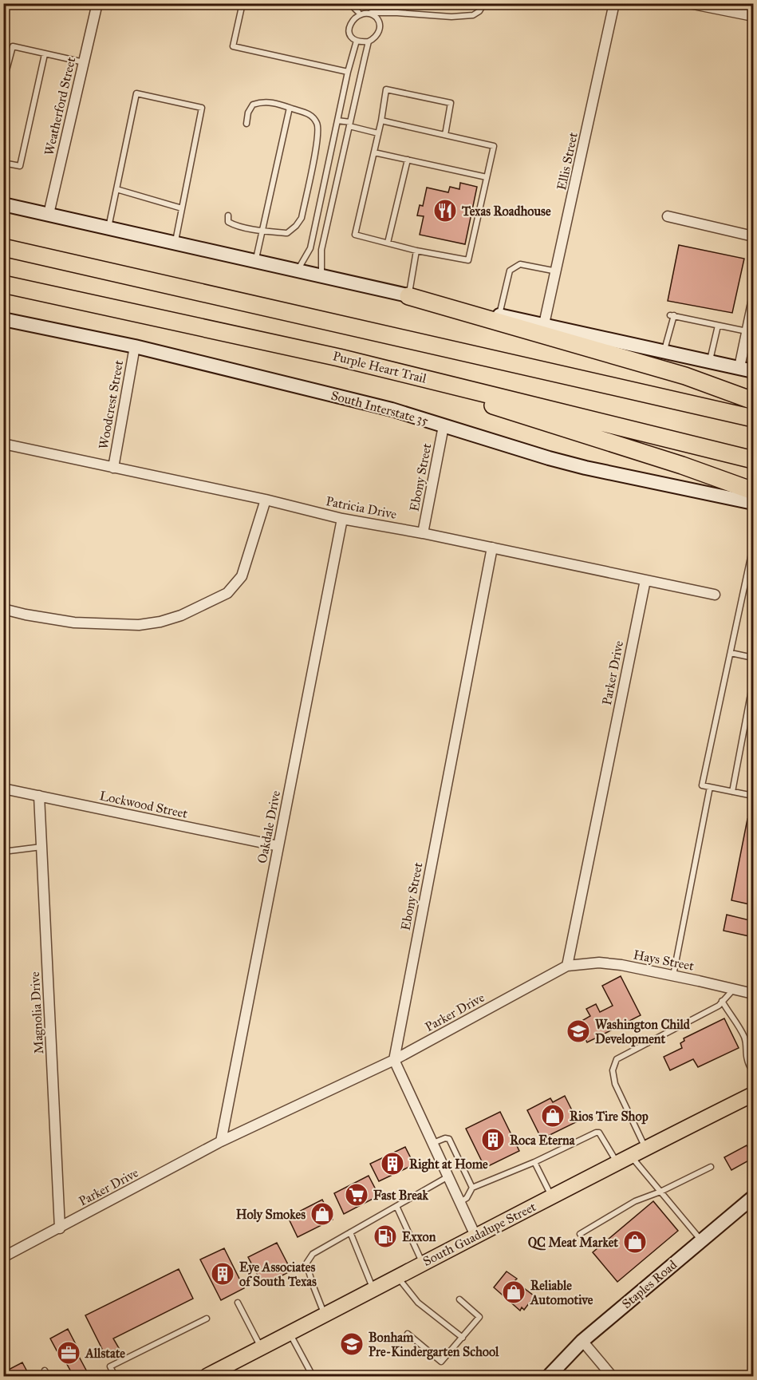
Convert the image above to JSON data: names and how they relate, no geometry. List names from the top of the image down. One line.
{"streets":{"highway":["Purple Heart Trail"],"main road":["South Interstate 35","South Guadalupe Street","Staples Road"],"street":["Weatherford Street","Ellis Street","Woodcrest Street","Ebony Street","Patricia Drive","Parker Drive","Lockwood Street","Oakdale Drive","Hays Street","Magnolia Drive"]},"crossings":[["Woodcrest Street","South Interstate 35"],["Woodcrest Street","Patricia Drive"],["South Interstate 35","Ebony Street"],["Ebony Street","Patricia Drive"],["Ebony Street","Parker Drive"],["Patricia Drive","Parker Drive"],["Patricia Drive","Oakdale Drive"],["Parker Drive","Oakdale Drive"],["Parker Drive","Hays Street"],["Parker Drive","Magnolia Drive"],["Lockwood Street","Oakdale Drive"],["Lockwood Street","Magnolia Drive"]],"places":{"restaurant":["Texas Roadhouse"],"school or university":["Washington Child Development","Bonham Pre-Kindergarten School"],"shop":["Rios Tire Shop","Holy Smokes","QC Meat Market","Reliable Automotive"],"building":["Roca Eterna","Right at Home","Eye Associates of South Texas"],"supermarket":["Fast Break"],"fuel station":["Exxon"],"office":["Allstate"]}}
